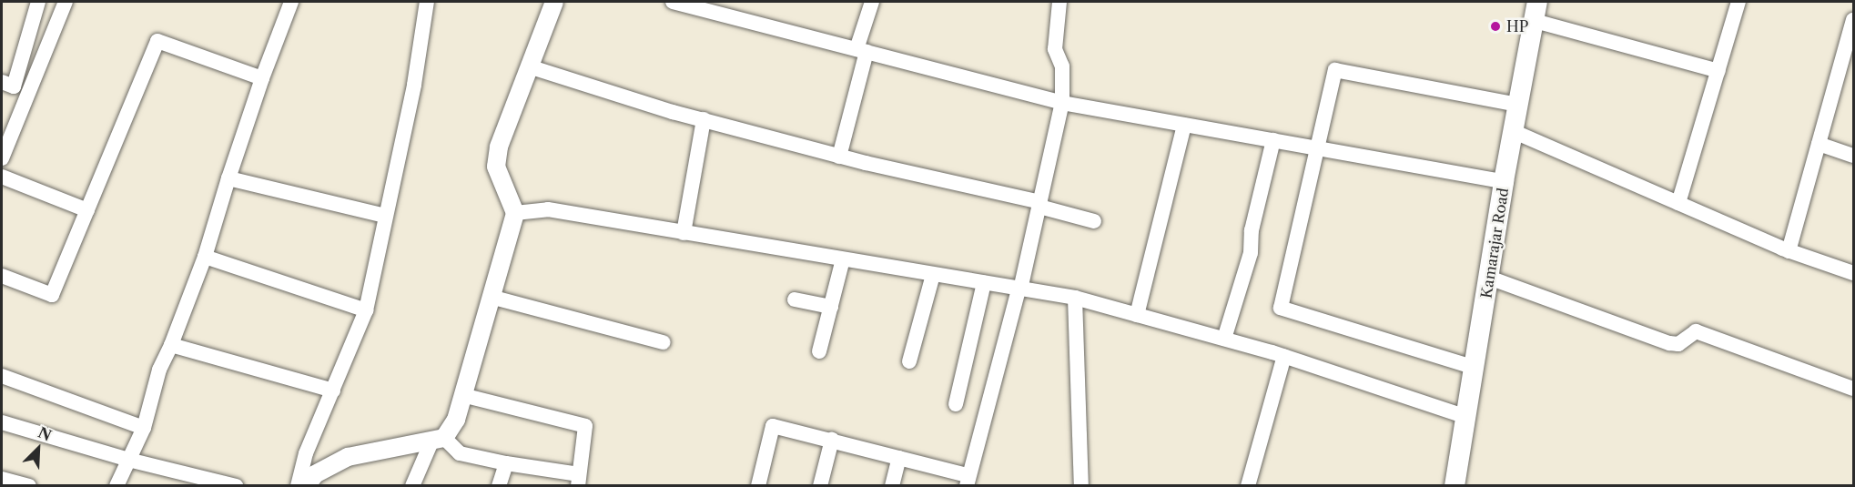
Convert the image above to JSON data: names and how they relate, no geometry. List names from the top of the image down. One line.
{"streets":{"main road":["Kamarajar Road"]},"places":["HP"],"north":"top right"}
